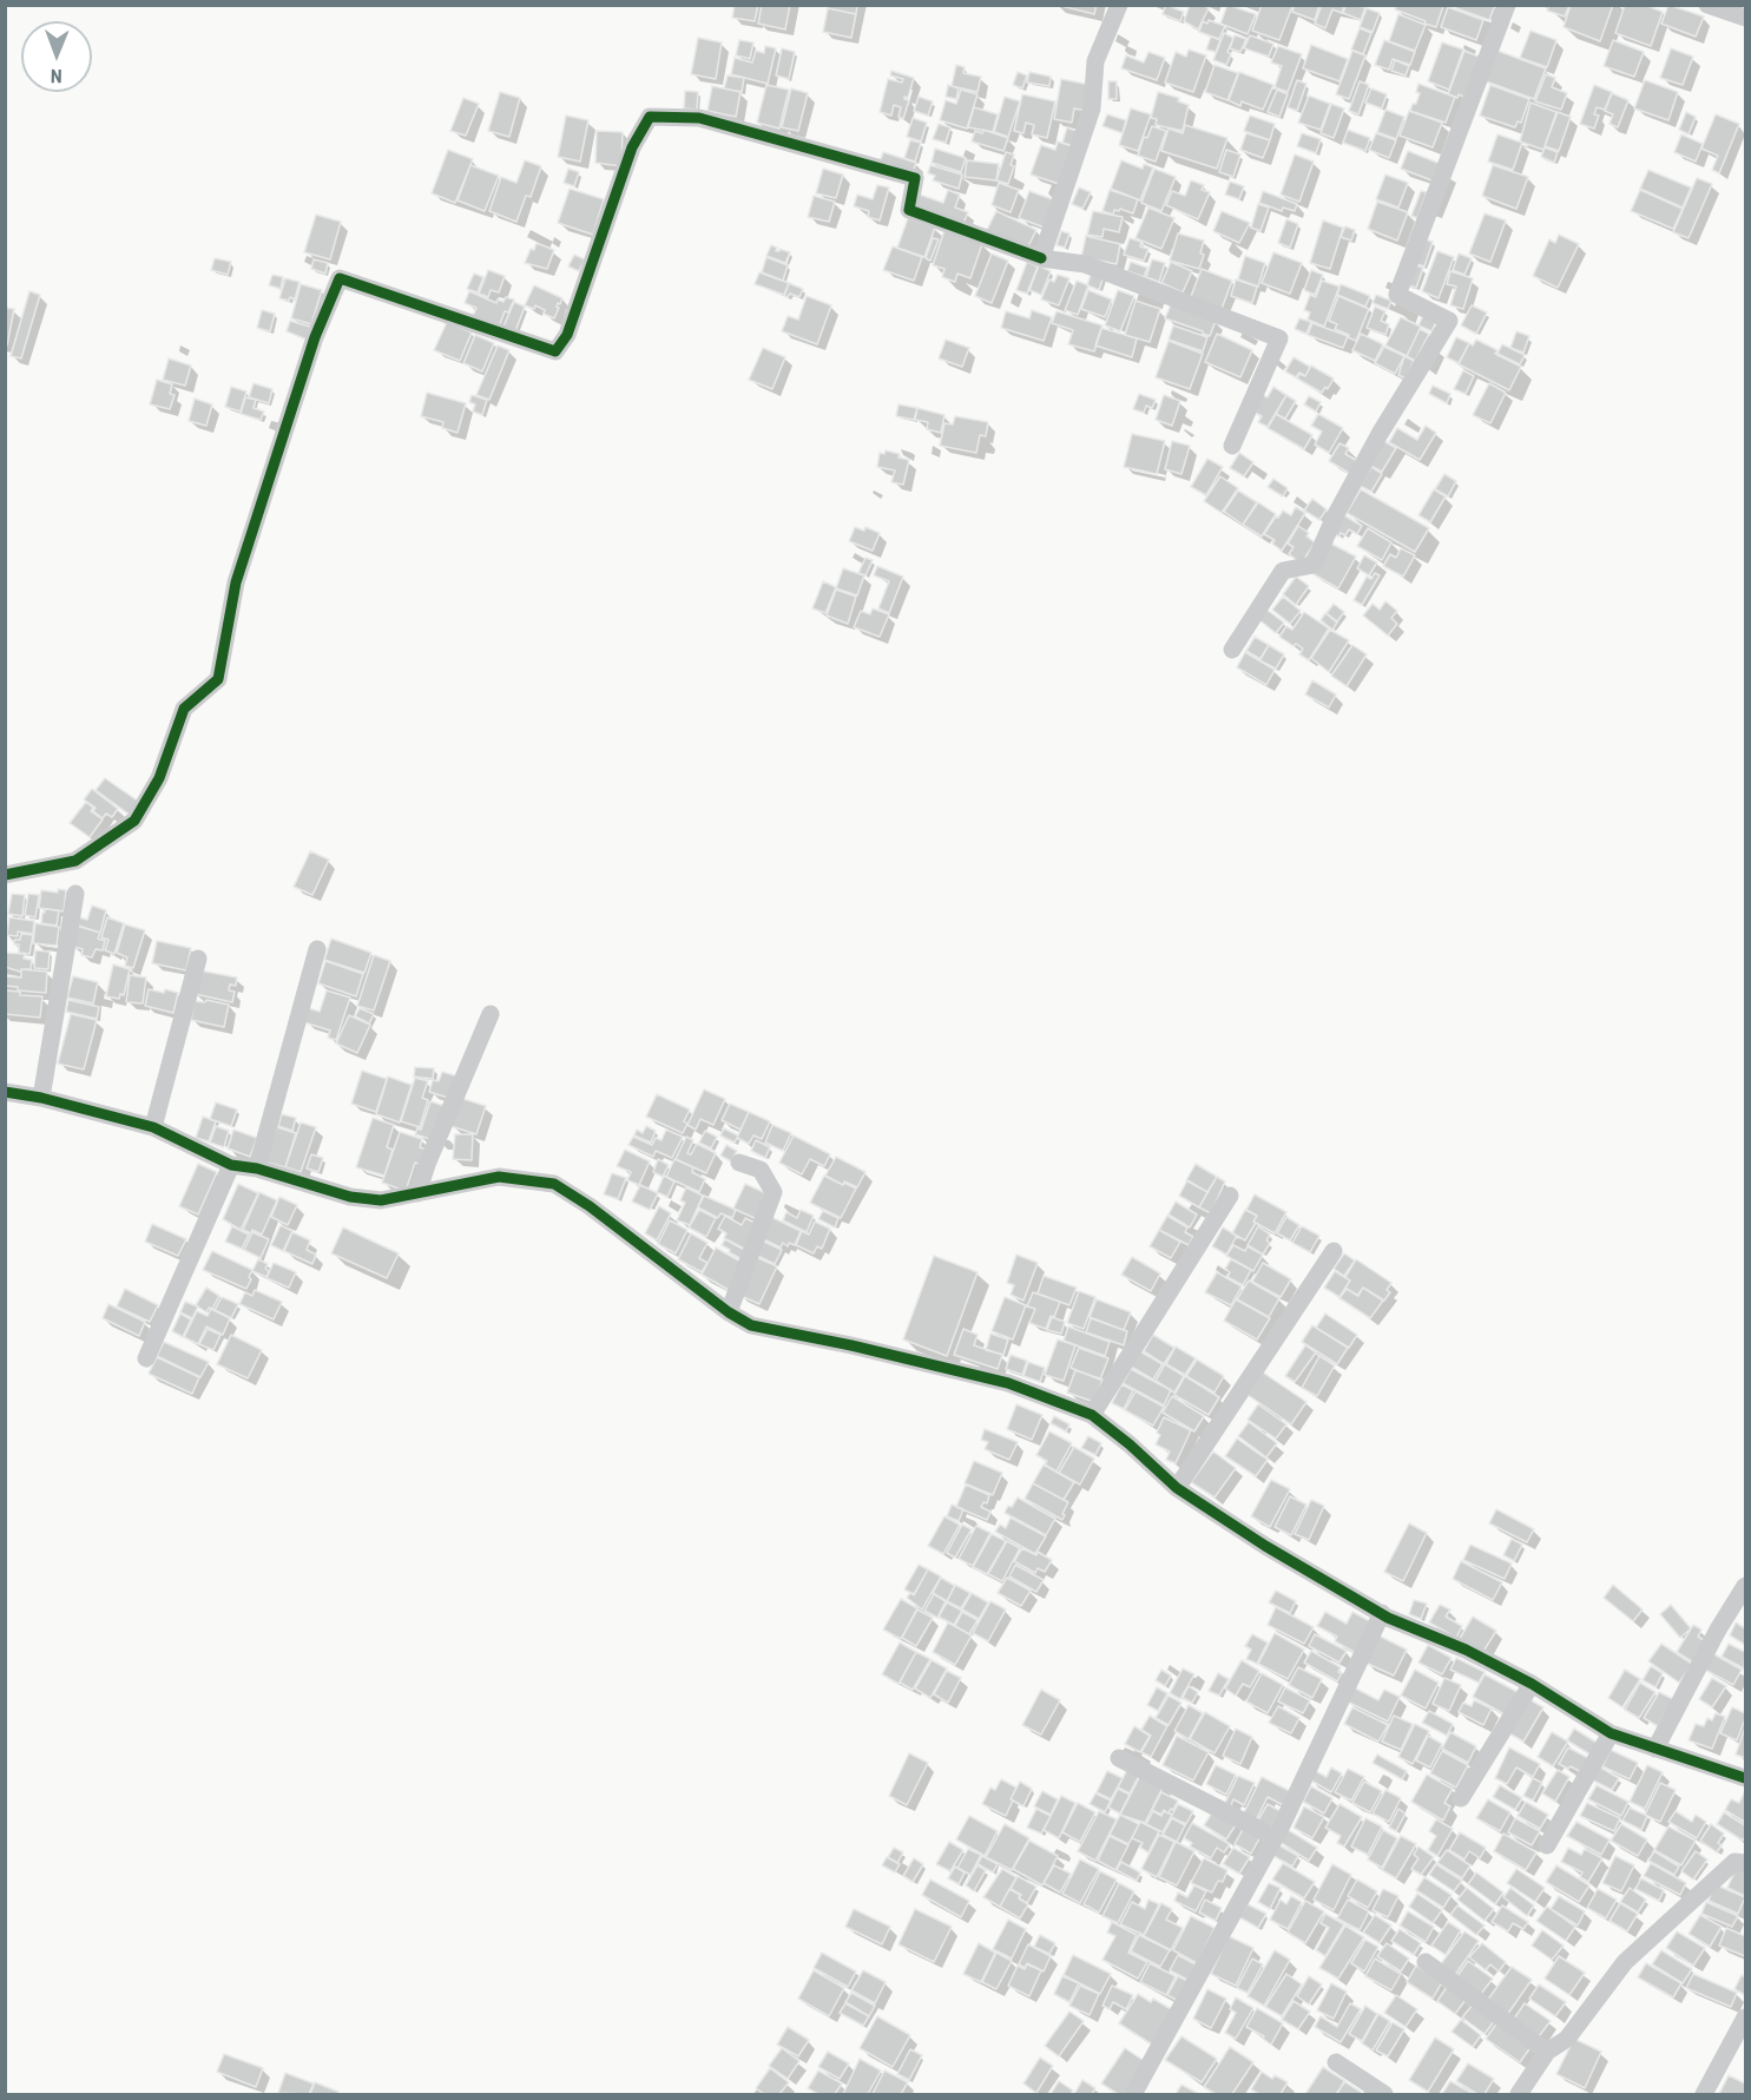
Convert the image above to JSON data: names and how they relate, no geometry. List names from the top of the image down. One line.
{"north":"bottom"}
